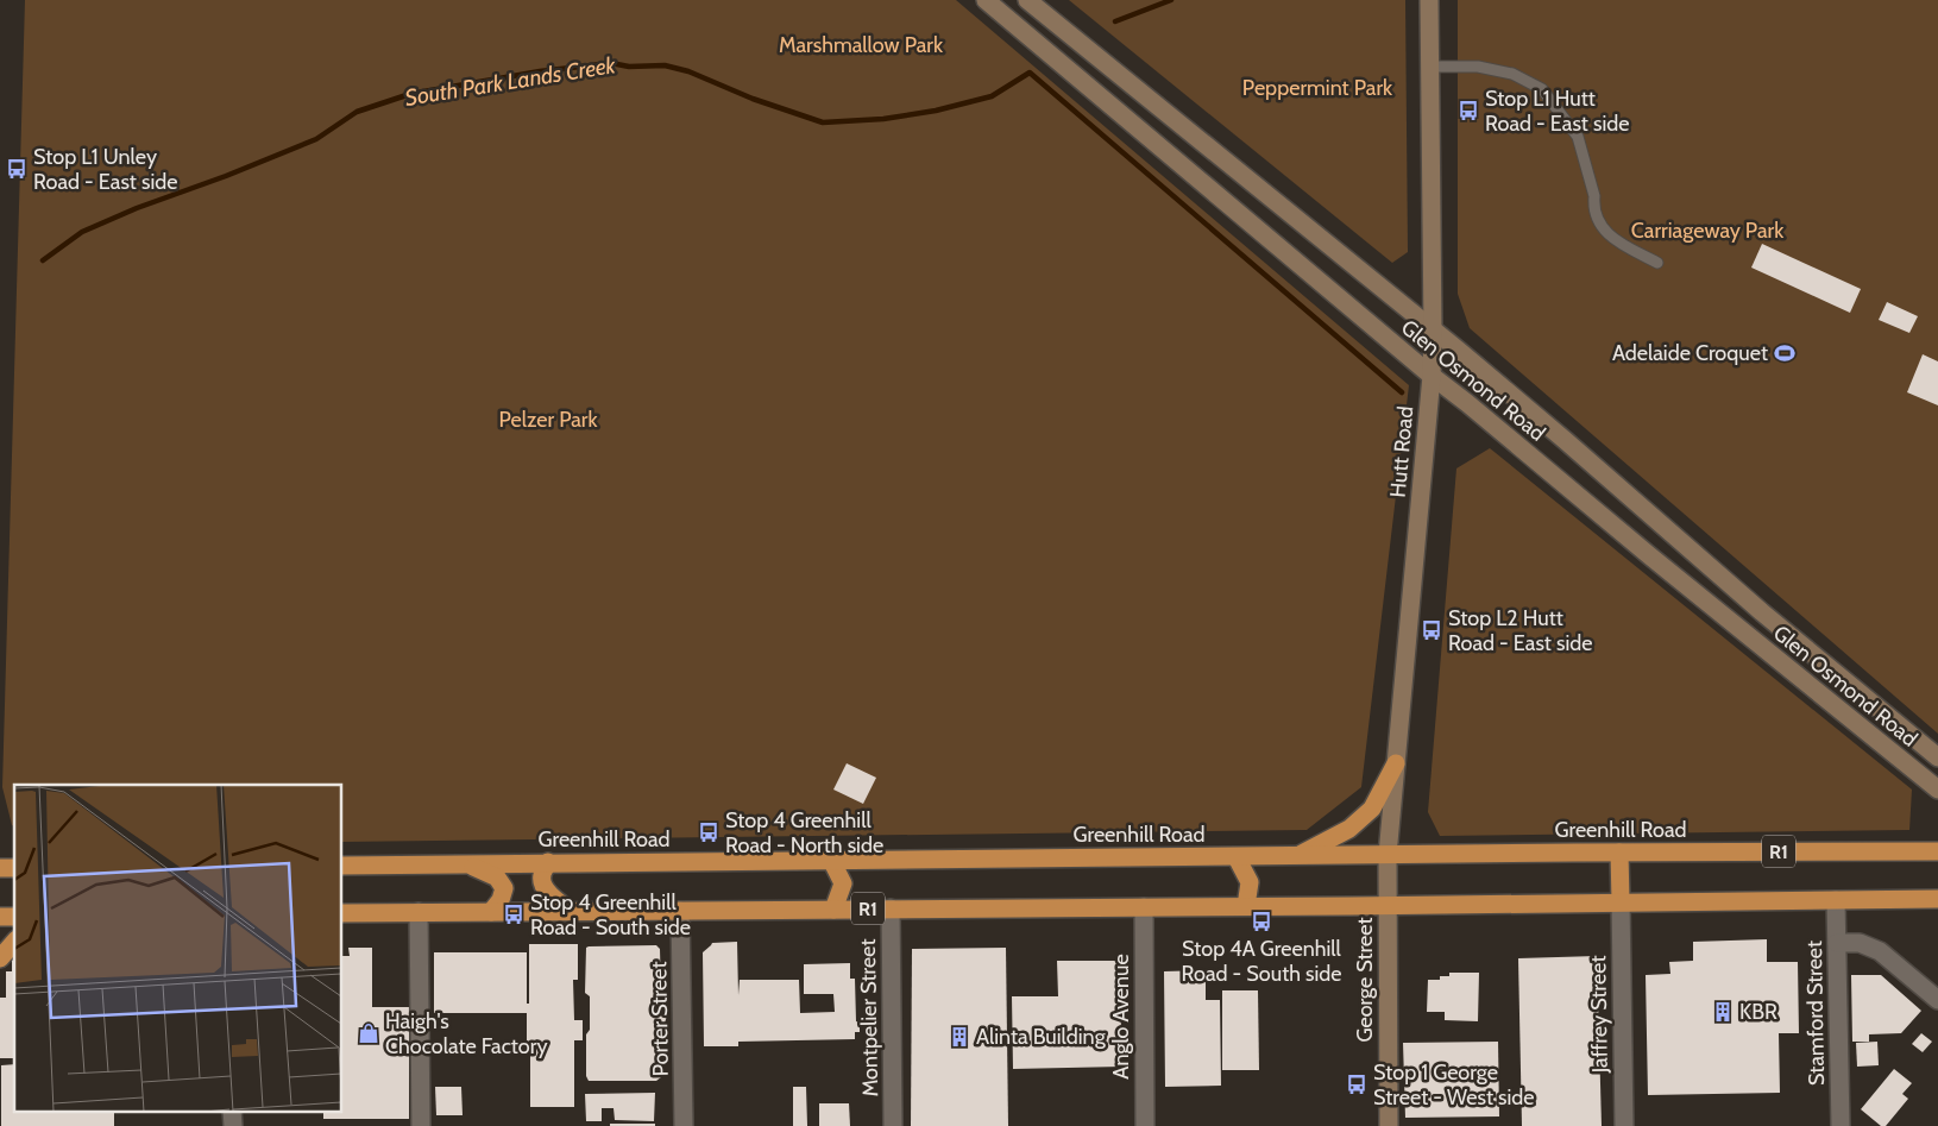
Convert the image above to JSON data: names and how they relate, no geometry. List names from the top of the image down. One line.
{"streets":{"highway":["Greenhill Road","R1"],"main road":["Glen Osmond Road","Hutt Road","George Street"],"street":["Stamford Street","Jaffrey Street","Anglo Avenue","Montpelier Street","Porter Street"]},"crossings":[["Glen Osmond Road","Hutt Road"],["Hutt Road","Greenhill Road"],["Hutt Road","R1"],["Hutt Road","George Street"],["R1","George Street"],["R1","Stamford Street"],["R1","Jaffrey Street"],["R1","Anglo Avenue"],["R1","Montpelier Street"],["R1","Porter Street"]],"water":["South Park Lands Creek"],"parks":["Marshmallow Park","Peppermint Park","Carriageway Park","Pelzer Park"],"places":{"bus stop":["Stop L1 Hutt Road - East side","Stop L1 Unley Road - East side","Stop L2 Hutt Road - East side","Stop 4 Greenhill Road - North side","Stop 4 Greenhill Road - South side","Stop 4A Greenhill Road - South side","Stop 1 George Street - West side"],"sports":["Adelaide Croquet"],"building":["KBR","Alinta Building"],"shop":["Haigh's Chocolate Factory"]}}
